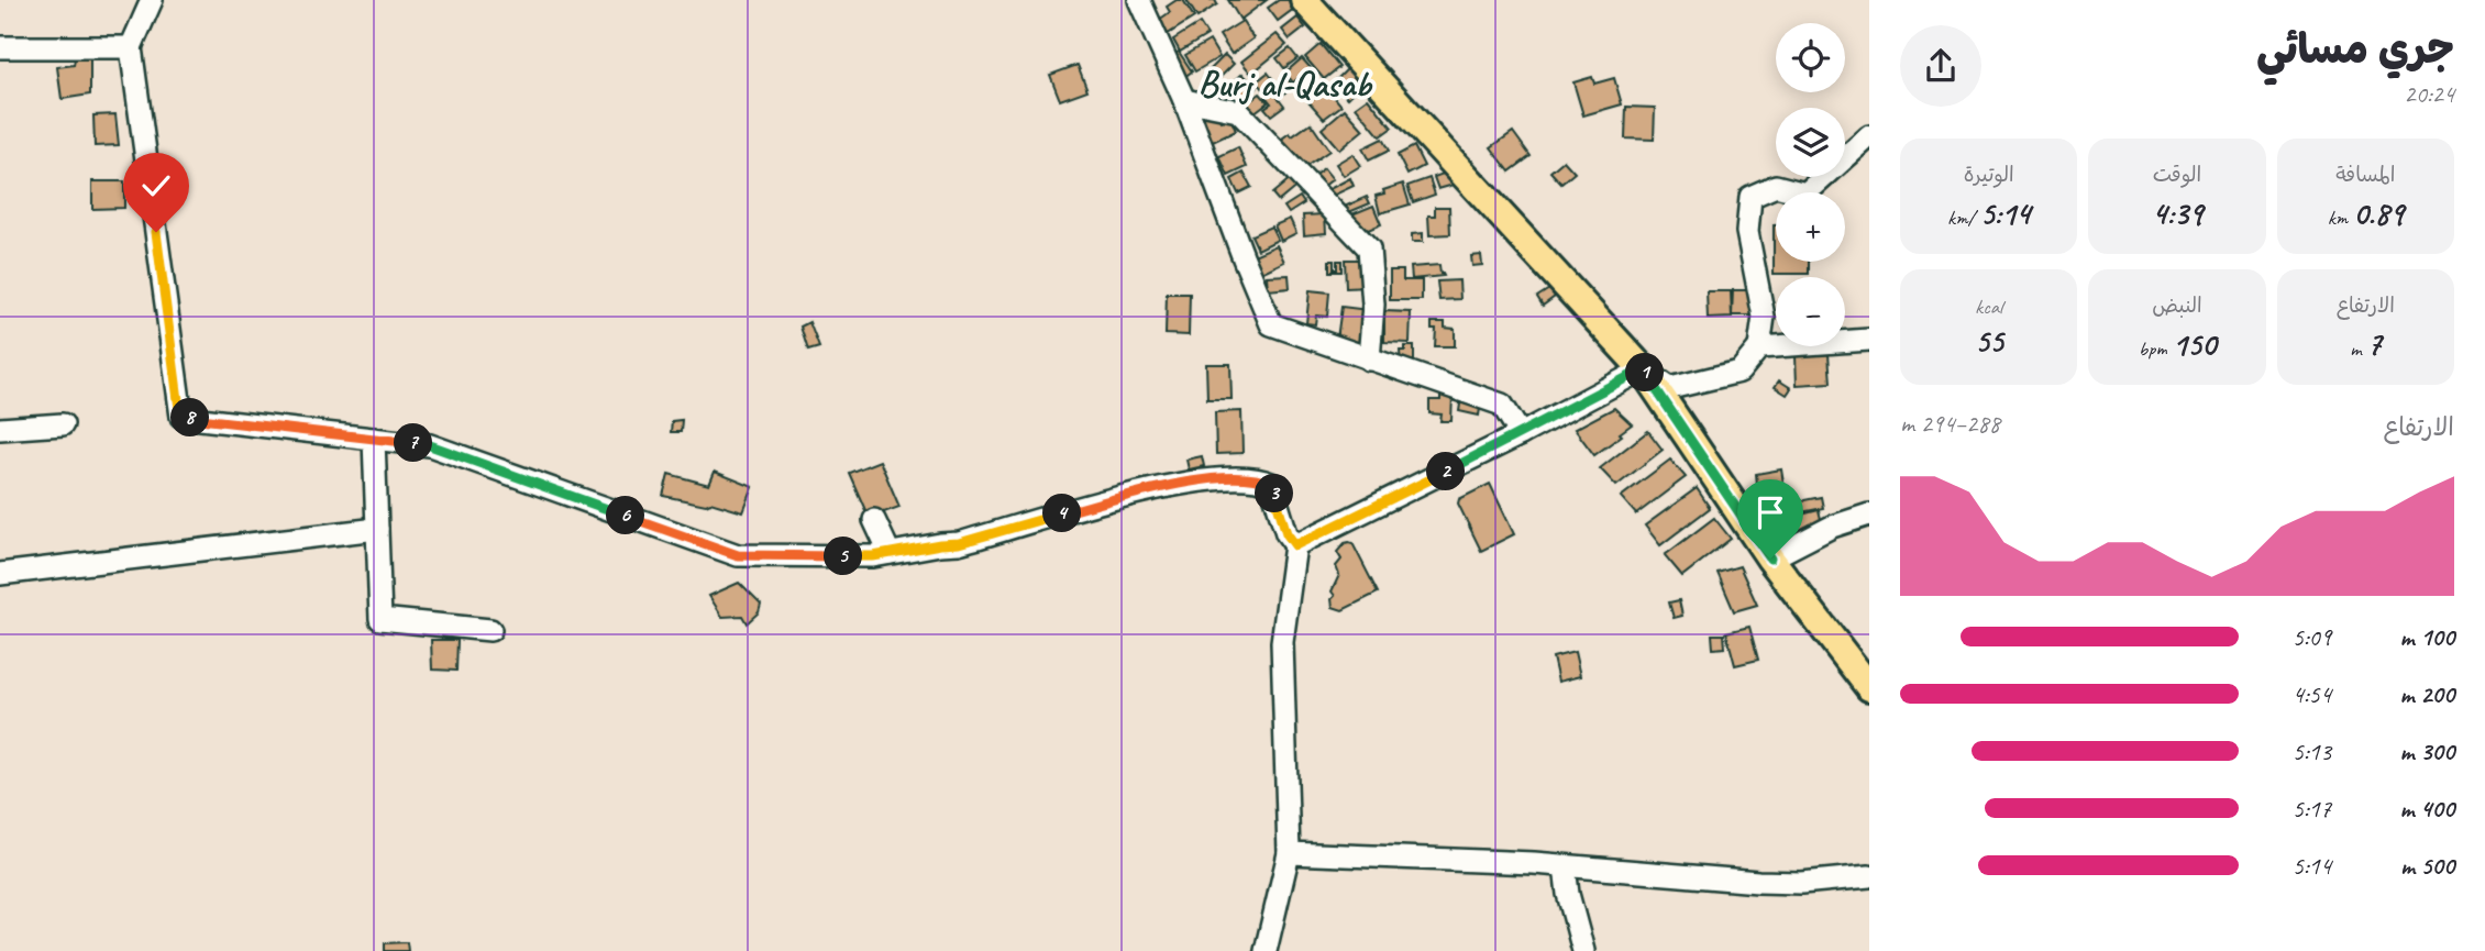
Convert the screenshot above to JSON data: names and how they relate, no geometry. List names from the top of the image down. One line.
{"districts":["Burj al-Qasab"],"page":{"heading":["جري مسائي","20:24"],"map_buttons":["+","−"],"stats":[["المسافة","0.89 km"],["الوقت","4:39"],["الوتيرة","5:14 /km"],["الارتفاع","7 m"],["النبض","150 bpm"],["kcal","55"]],"pins":["1","8","7","2","3","4","6","5"],"chart":["الارتفاع","288–294 m"],"list":[{"name":"100 m","note":"5:09"},{"name":"200 m","note":"4:54"},{"name":"300 m","note":"5:13"},{"name":"400 m","note":"5:17"},{"name":"500 m","note":"5:14"}]}}
